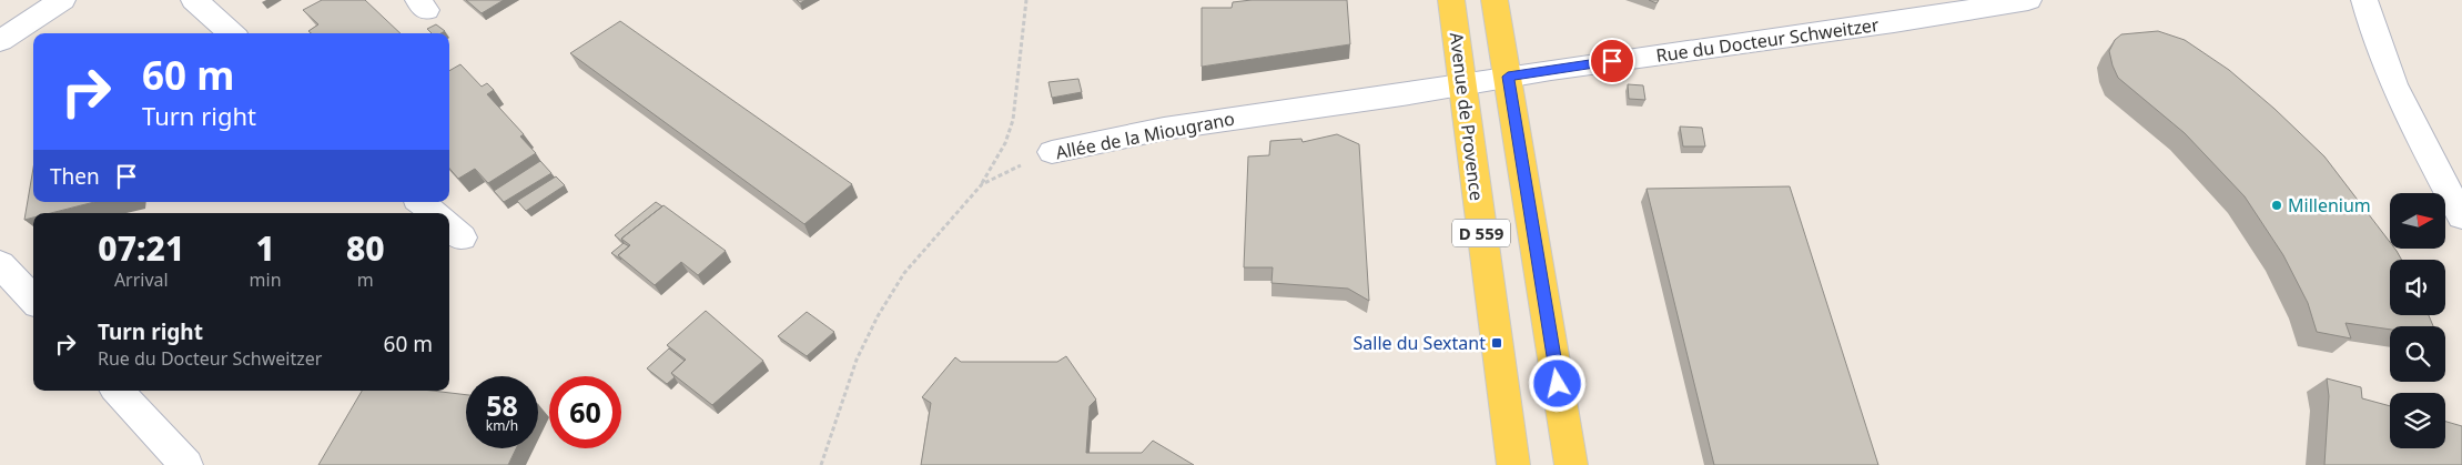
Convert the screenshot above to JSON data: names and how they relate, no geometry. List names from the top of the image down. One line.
{"streets":{"main road":["Avenue de Provence","D 559"],"street":["Rue du Docteur Schweitzer","Allée de la Miougrano"]},"crossings":[["Rue du Docteur Schweitzer","Allée de la Miougrano"],["Rue du Docteur Schweitzer","D 559"],["Avenue de Provence","Allée de la Miougrano"],["Allée de la Miougrano","D 559"]],"places":{"other":["Millenium"],"transit":["Salle du Sextant"]},"north":"right","page":{"turn":["60 m","Turn right"],"then":"Then","eta":["07:21","Arrival","1","min","80","m"],"list":[{"name":"Turn right","note":"Rue du Docteur Schweitzer","value":"60 m"}],"speed":"58 km/h","limit":"60"}}
